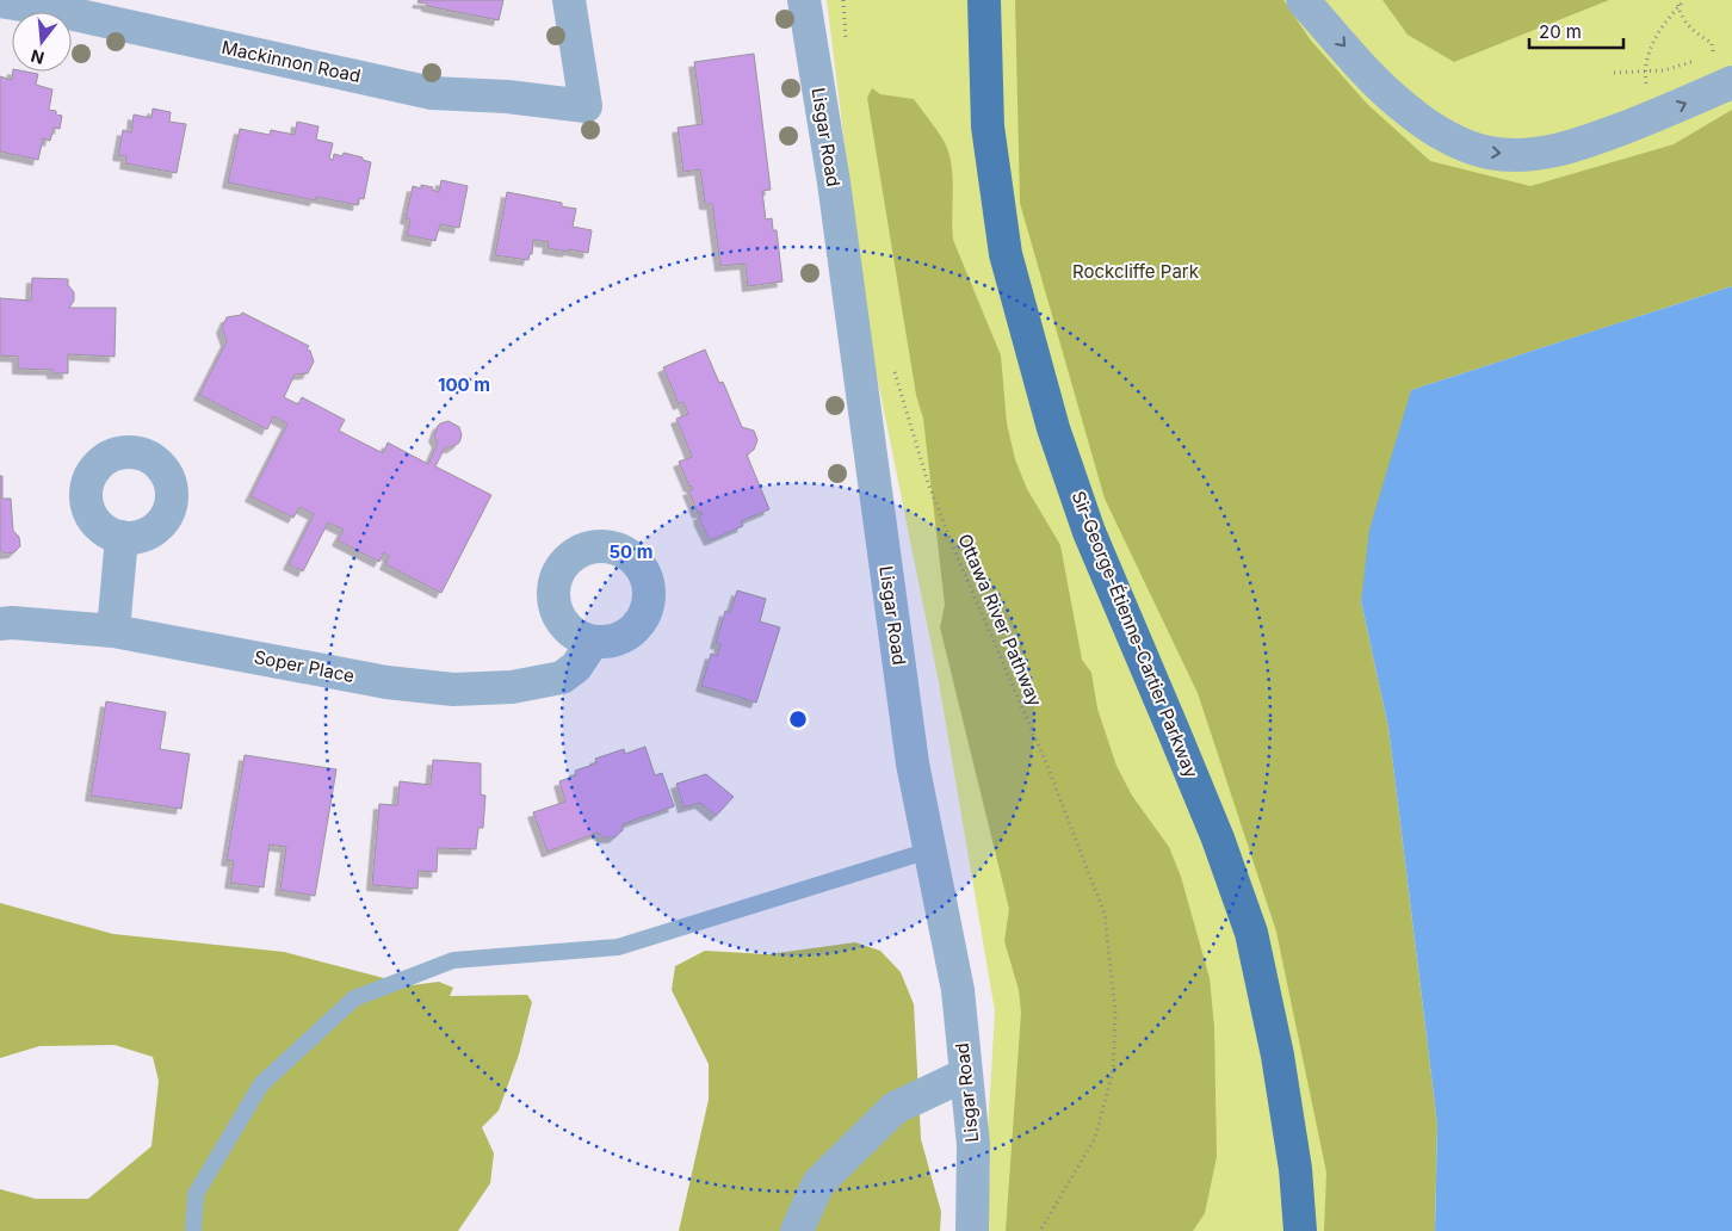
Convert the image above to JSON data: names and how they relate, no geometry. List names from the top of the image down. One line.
{"streets":{"main road":["Sir-George-Étienne-Cartier Parkway"],"street":["Mackinnon Road","Lisgar Road","Soper Place"],"path":["Ottawa River Pathway"]},"parks":["Rockcliffe Park"],"scale_bar":"20 m","north":"bottom","rings":["100 m","50 m"]}
